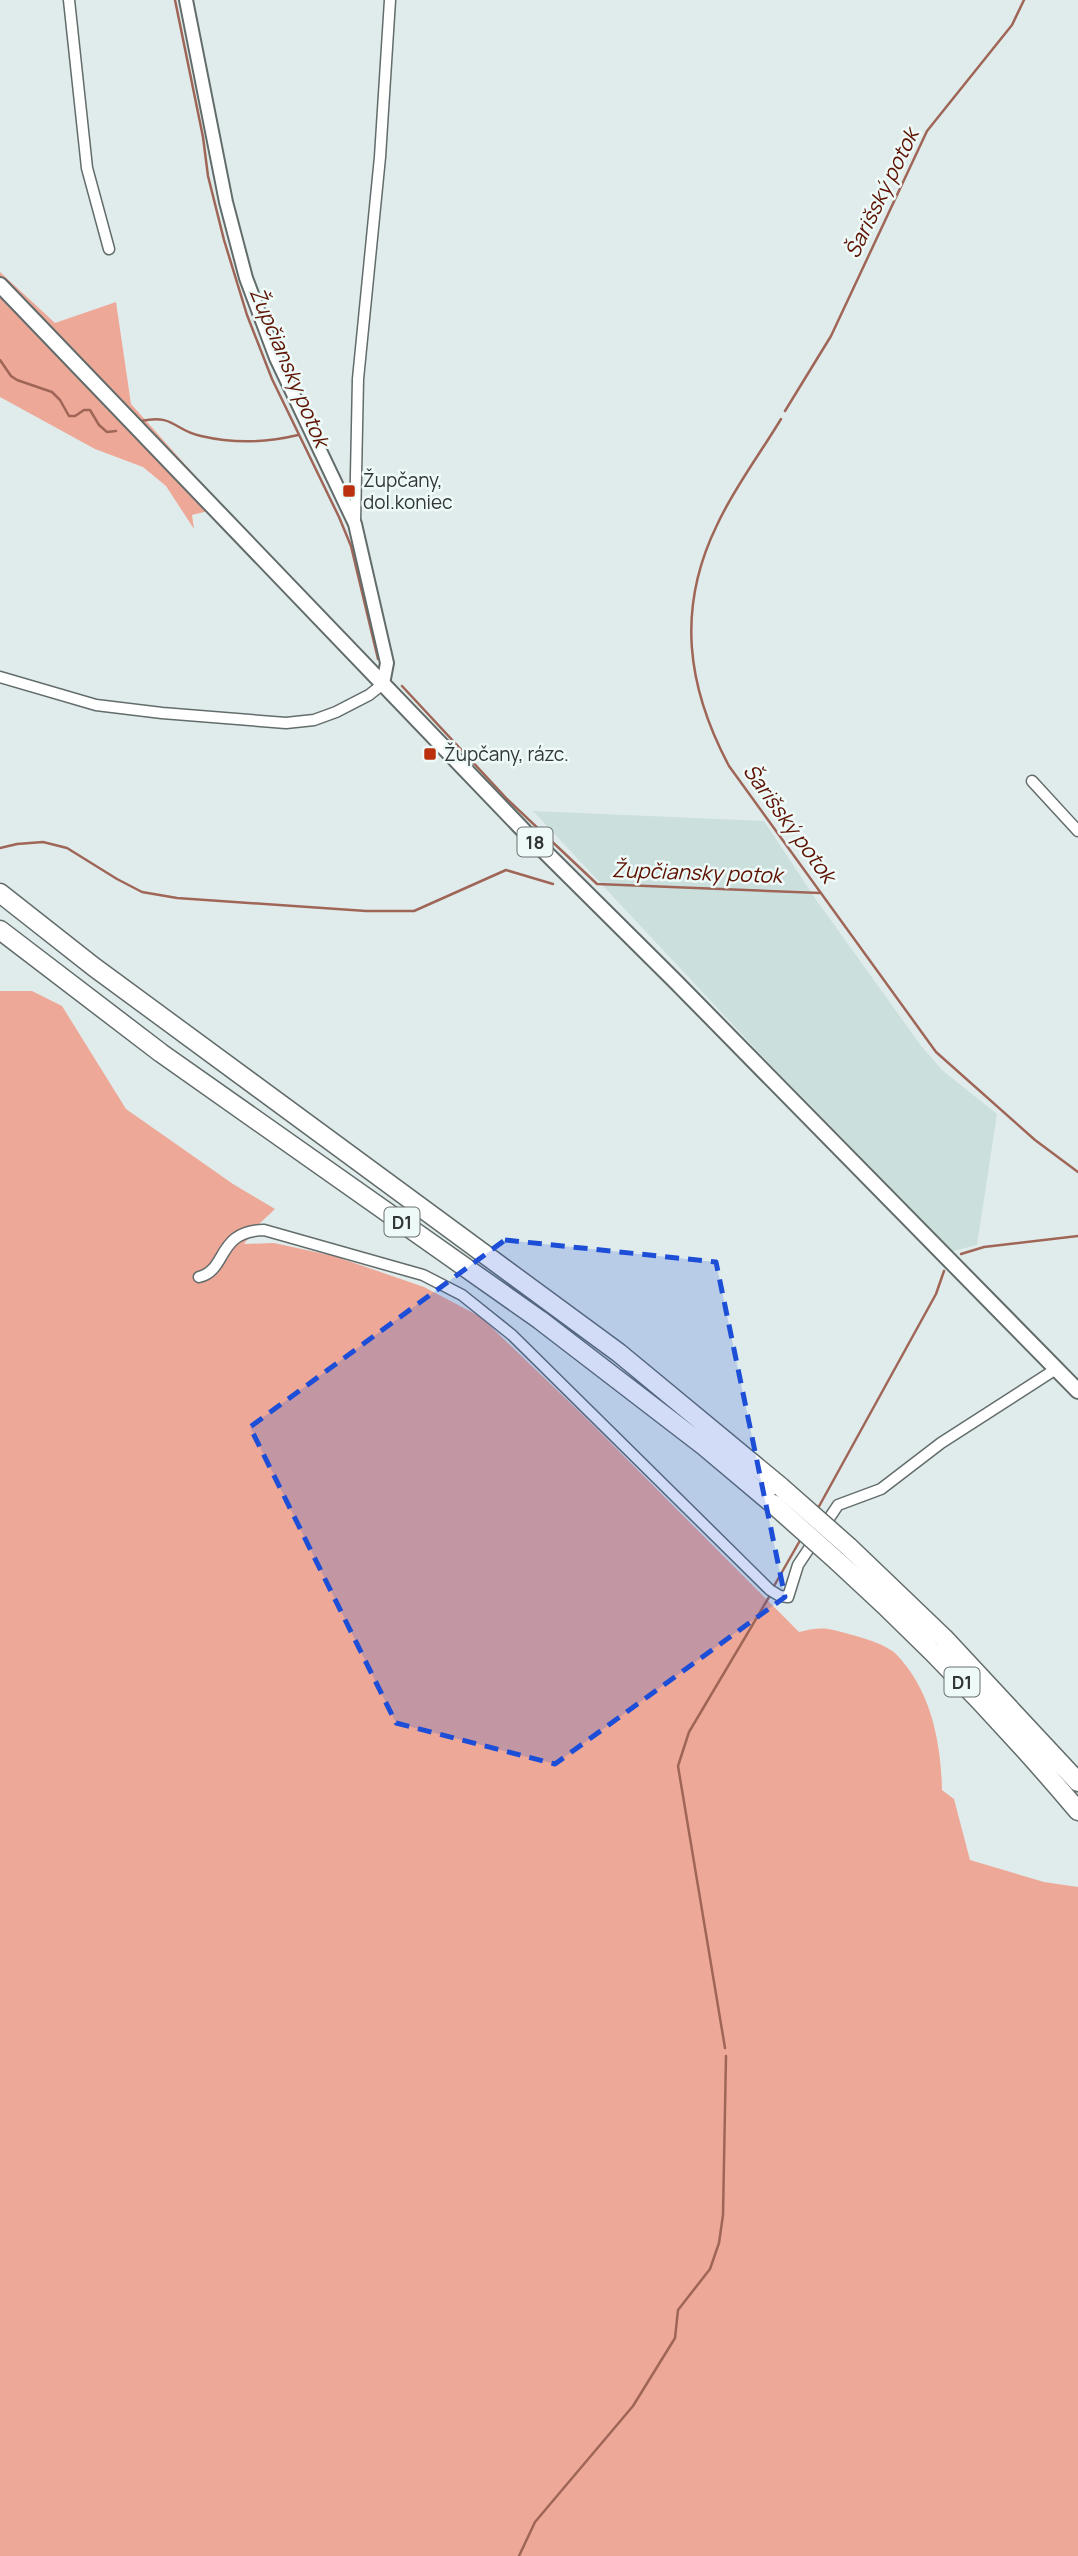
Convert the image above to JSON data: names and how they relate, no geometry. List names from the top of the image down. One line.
{"streets":{"highway":["D1"],"main road":["18"]},"water":["Šarišský potok","Župčiansky potok"],"places":{"transit":["Župčany, dol.koniec","Župčany, rázc."]}}
